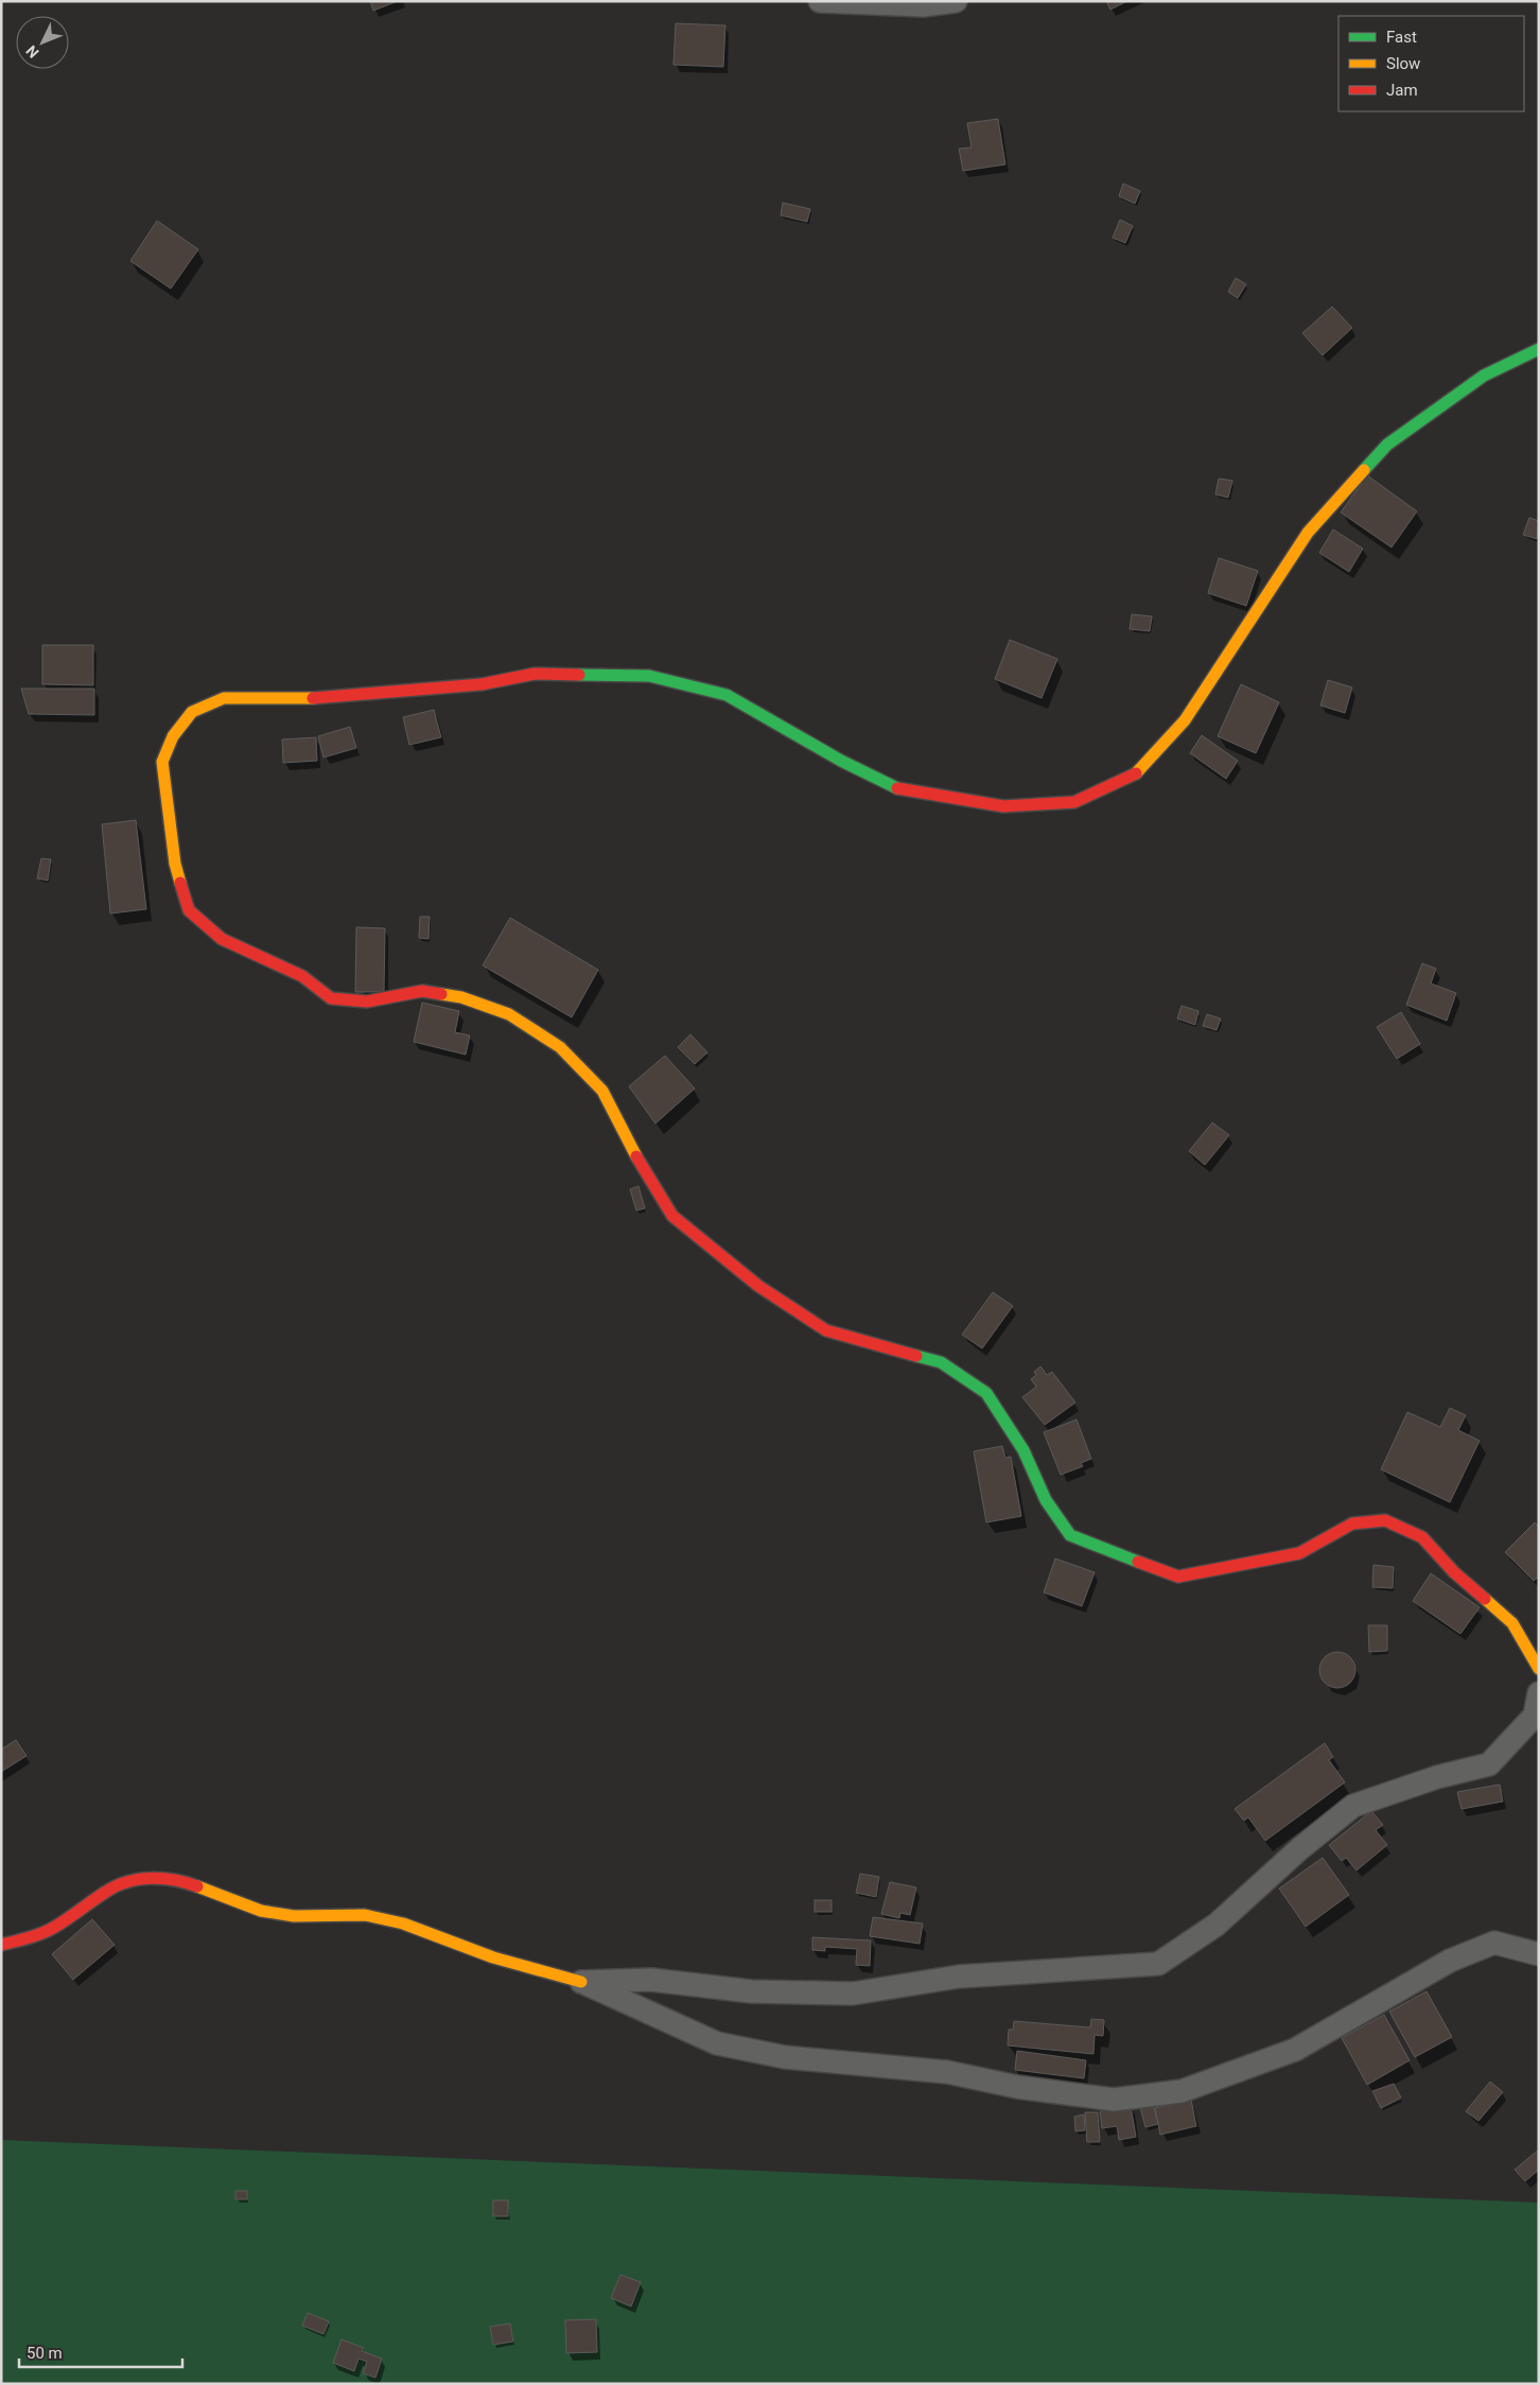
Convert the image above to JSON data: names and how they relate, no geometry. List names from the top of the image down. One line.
{"legend":["Fast","Slow","Jam"],"scale_bar":"50 m","north":"bottom left"}
